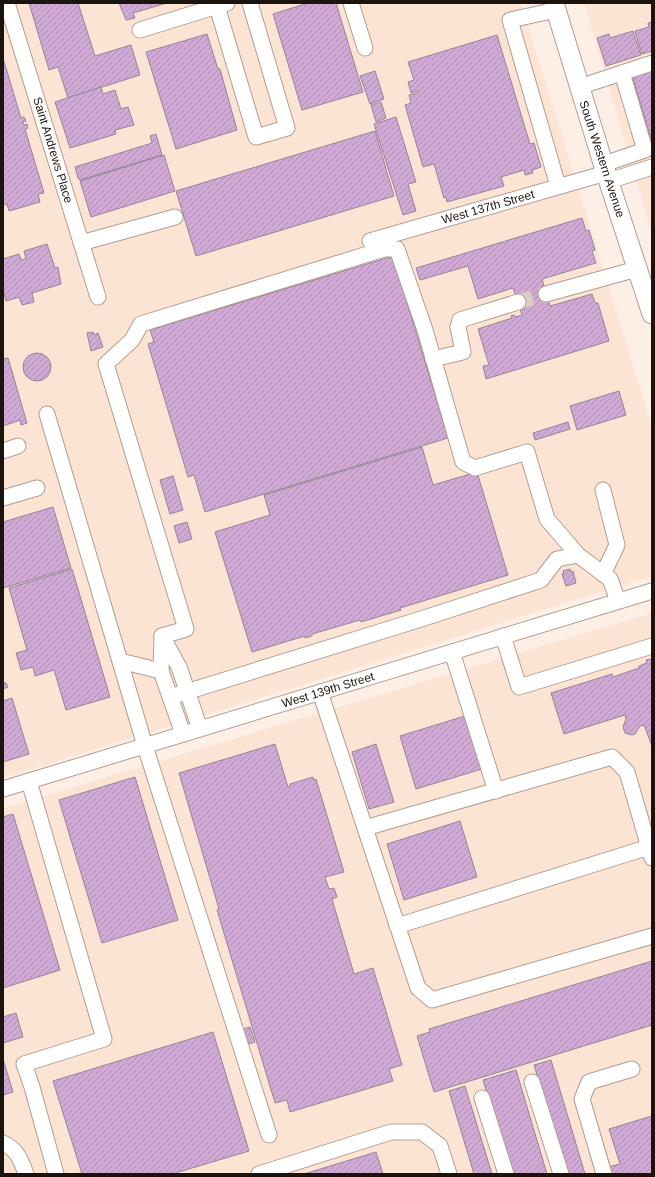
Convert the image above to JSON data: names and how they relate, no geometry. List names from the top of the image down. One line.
{"streets":{"main road":["South Western Avenue"],"street":["Saint Andrews Place","West 137th Street","West 139th Street"]},"crossings":[["South Western Avenue","West 137th Street"]]}
